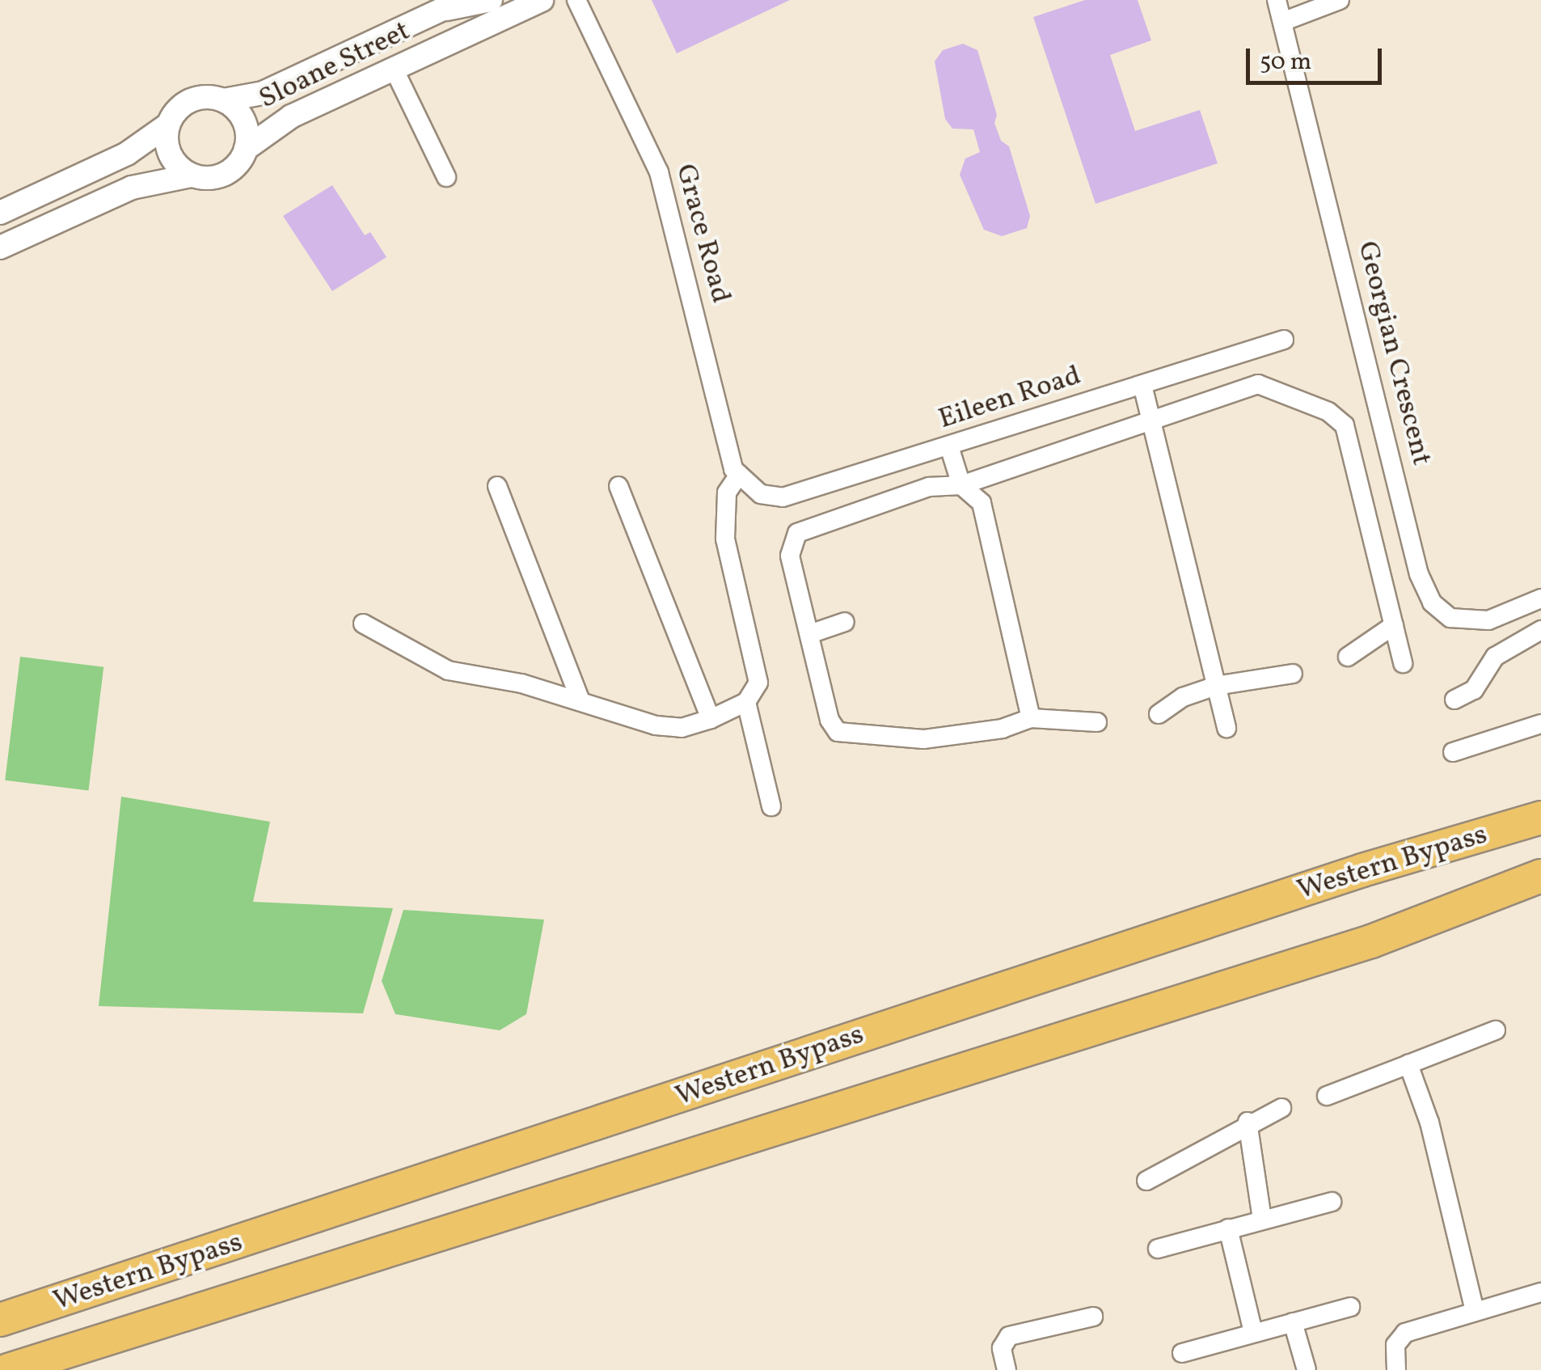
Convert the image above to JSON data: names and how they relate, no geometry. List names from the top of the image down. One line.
{"streets":{"highway":["Western Bypass"],"street":["Sloane Street","Grace Road","Georgian Crescent","Eileen Road"]},"crossings":[["Grace Road","Eileen Road"]],"scale_bar":"50 m"}
